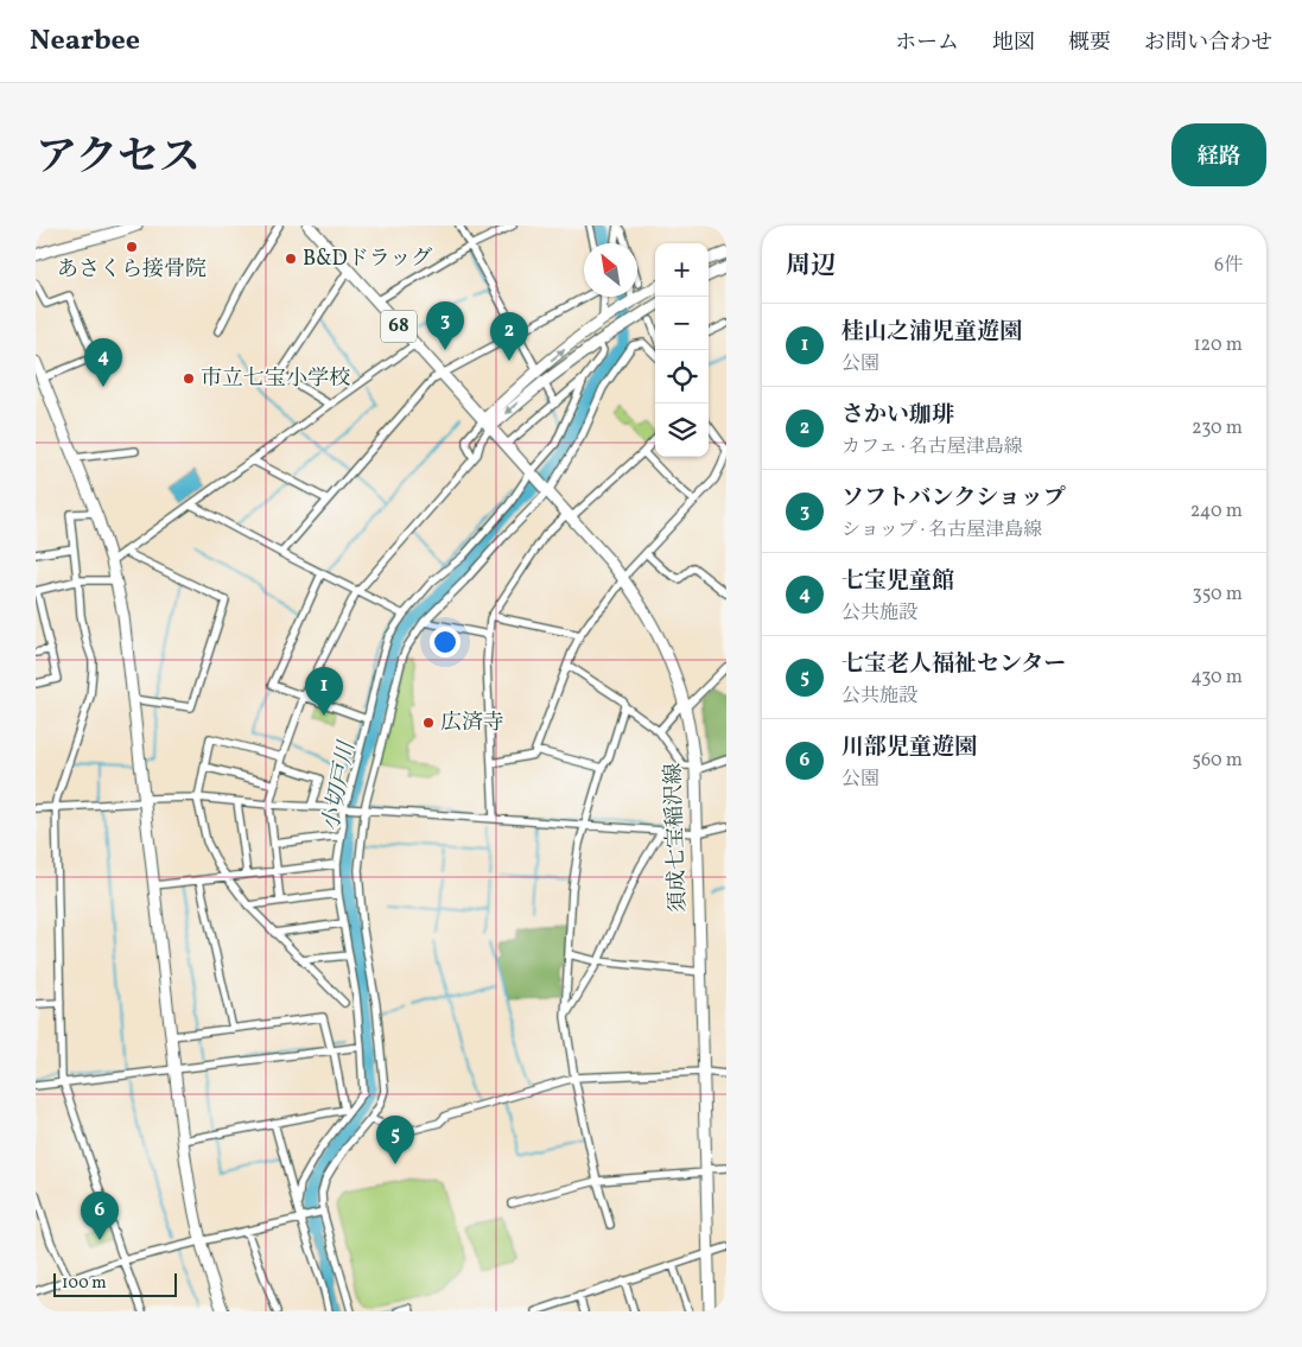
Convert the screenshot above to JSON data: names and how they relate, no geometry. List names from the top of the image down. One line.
{"streets":{"main road":["68","須成七宝稲沢線"]},"crossings":[["68","須成七宝稲沢線"]],"water":["小切戸川"],"places":["あさくら接骨院","B&Dドラッグ","市立七宝小学校","広済寺"],"scale_bar":"100 m","north":"top left","page":{"header":"Nearbee","nav":["ホーム","地図","概要","お問い合わせ"],"title":"アクセス","buttons":"経路","heading":["周辺","6件"],"map_buttons":["+","−"],"pins":["3","2","4","1","5","6"],"list":[{"mark":"1","name":"桂山之浦児童遊園","note":"公園","value":"120 m"},{"mark":"2","name":"さかい珈琲","note":"カフェ · 名古屋津島線","value":"230 m"},{"mark":"3","name":"ソフトバンクショップ","note":"ショップ · 名古屋津島線","value":"240 m"},{"mark":"4","name":"七宝児童館","note":"公共施設","value":"350 m"},{"mark":"5","name":"七宝老人福祉センター","note":"公共施設","value":"430 m"},{"mark":"6","name":"川部児童遊園","note":"公園","value":"560 m"}],"scale":"100 m"}}
